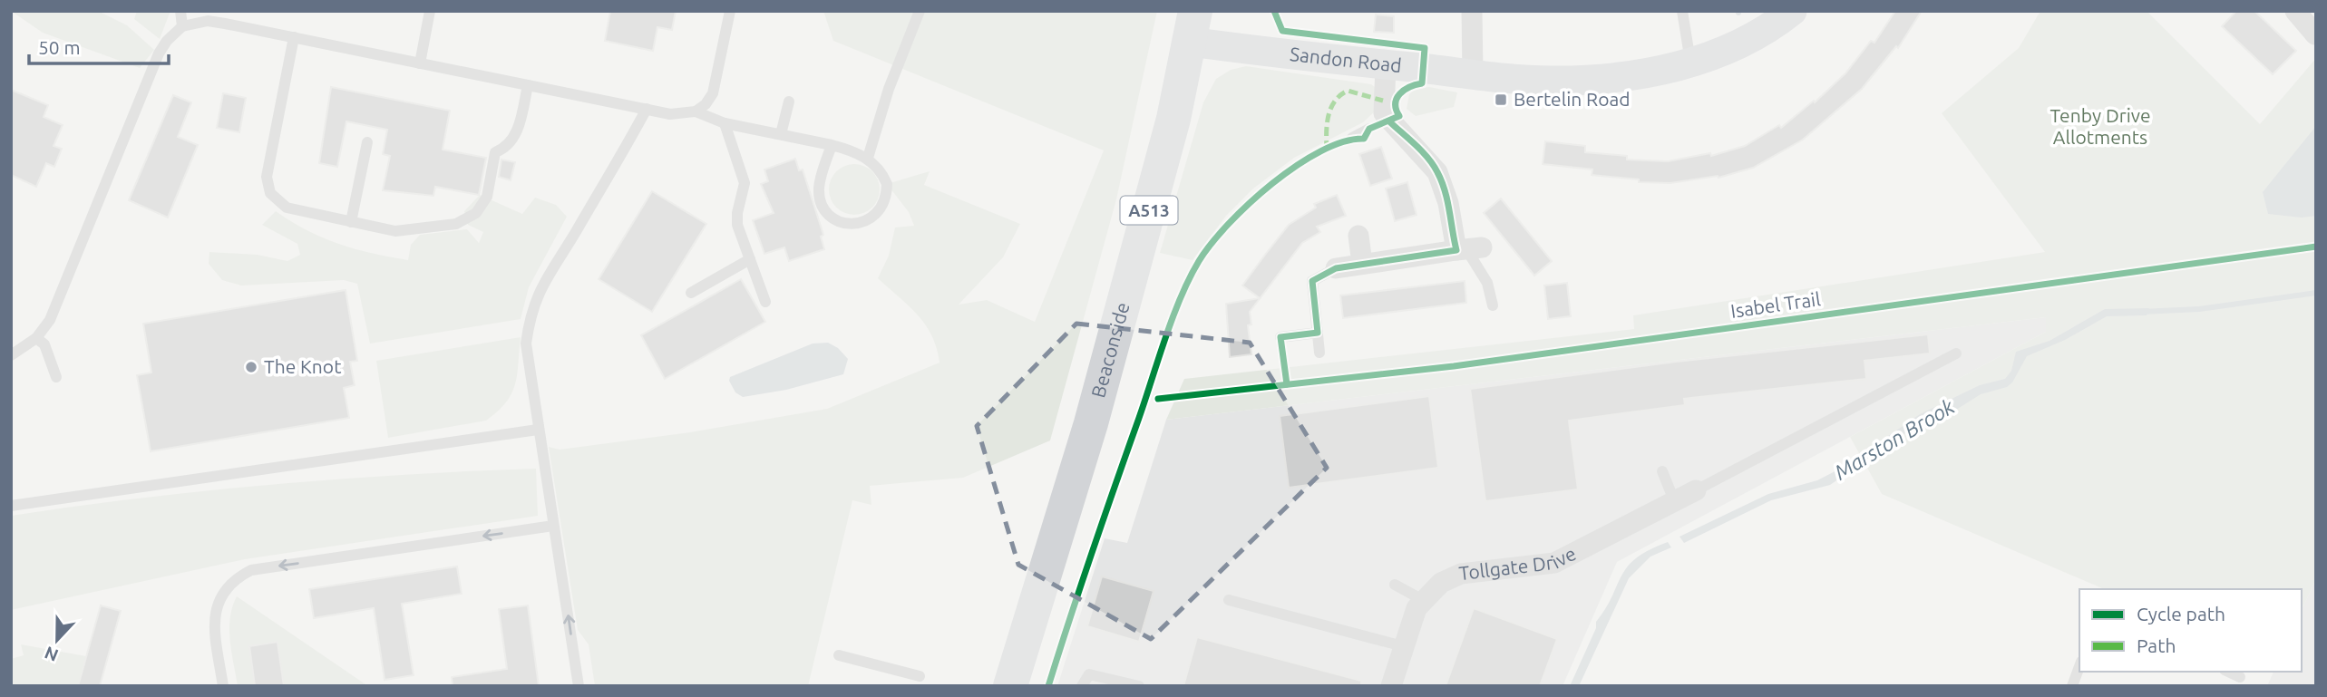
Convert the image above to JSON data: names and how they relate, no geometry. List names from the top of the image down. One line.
{"streets":{"highway":["A513","Beaconside"],"main road":["Sandon Road"],"street":["Tollgate Drive"],"cycle path":["Isabel Trail"]},"crossings":[["Sandon Road","Beaconside"]],"water":["Marston Brook"],"parks":["Tenby Drive Allotments"],"places":{"transit":["Bertelin Road"],"other":["The Knot"]},"legend":["Cycle path","Path"],"scale_bar":"50 m","north":"bottom"}
